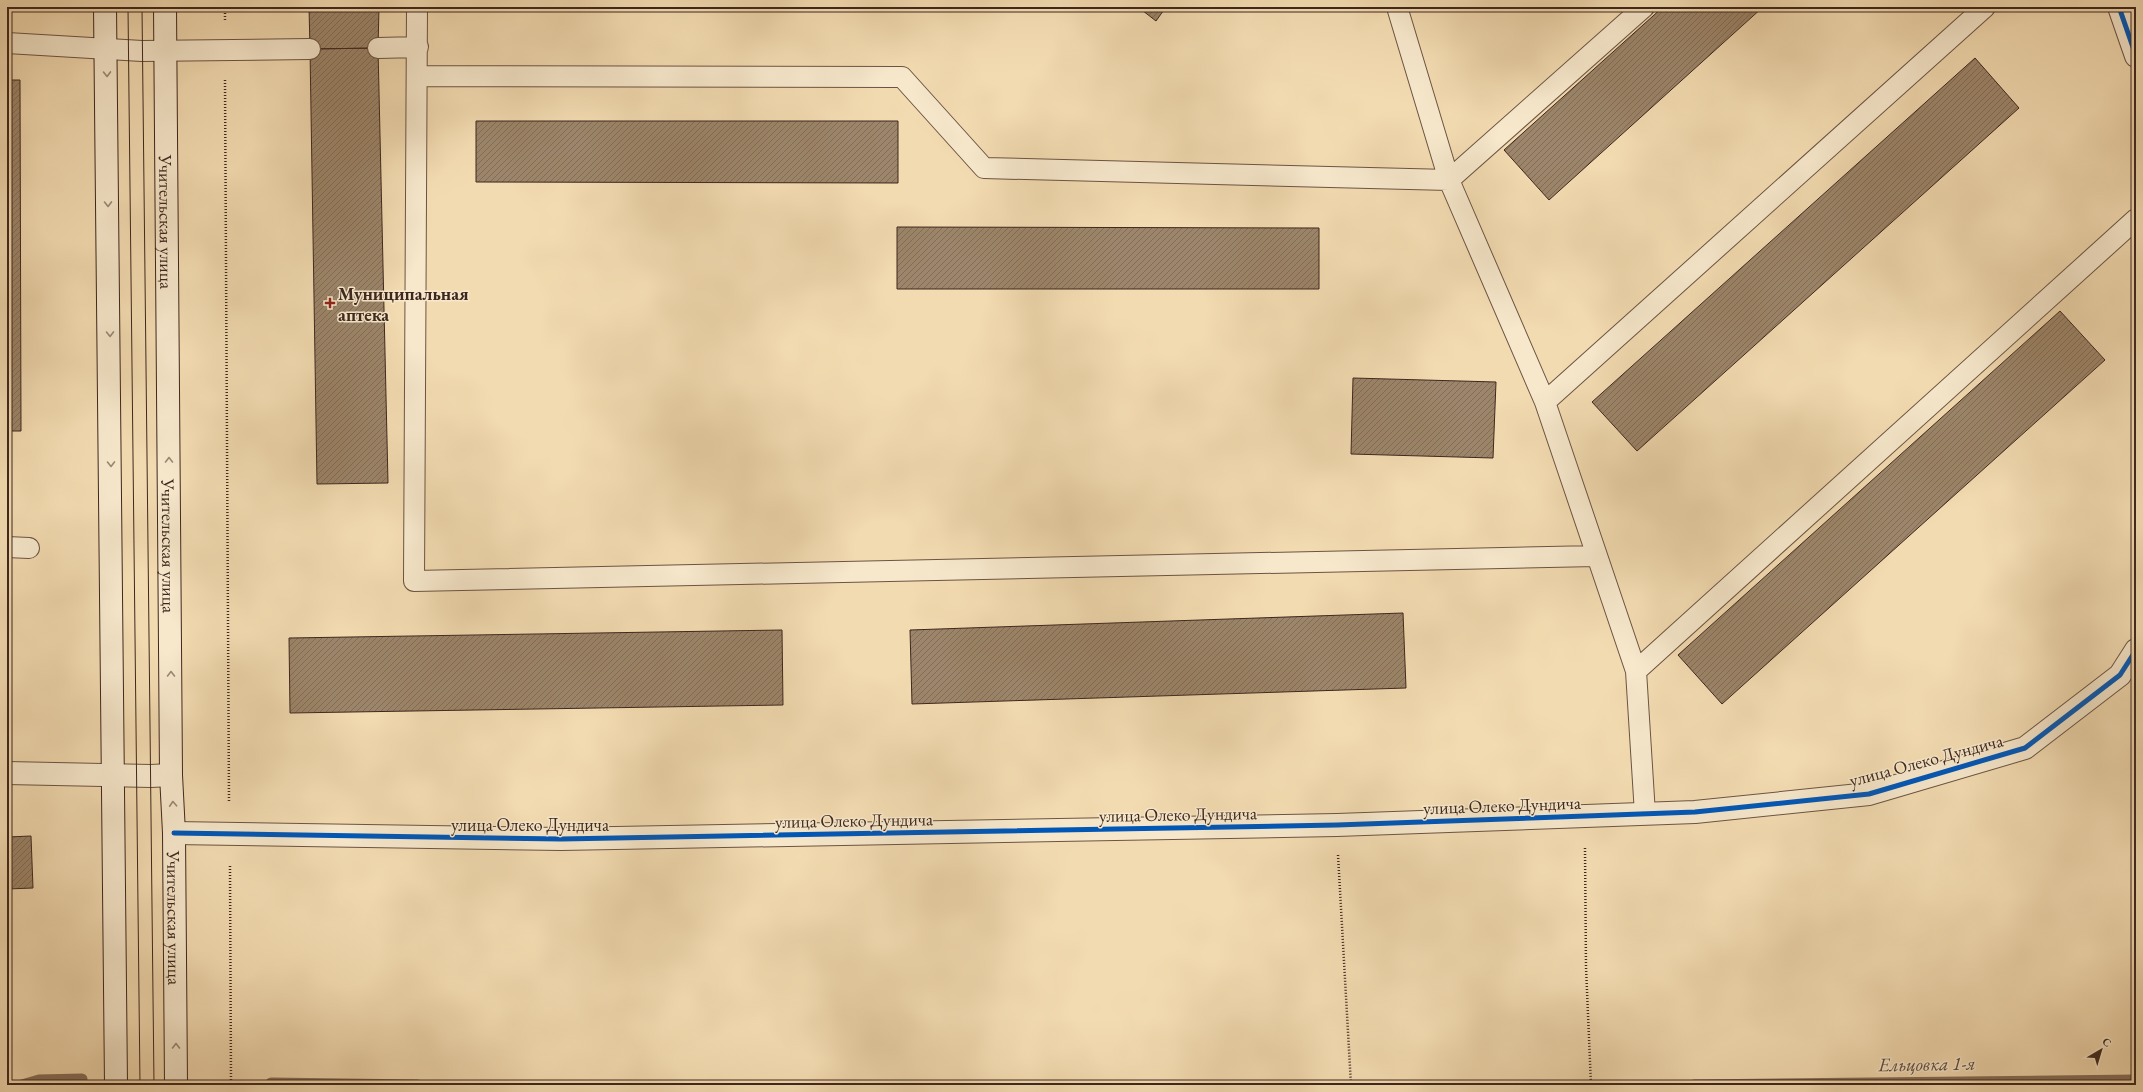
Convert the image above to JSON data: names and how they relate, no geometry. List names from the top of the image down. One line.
{"streets":{"street":["Учительская улица","улица Олеко Дундича"]},"crossings":[["Учительская улица","улица Олеко Дундича"]],"water":["Ельцовка 1-я"],"places":{"health":["Муниципальная аптека"]},"north":"top right"}
